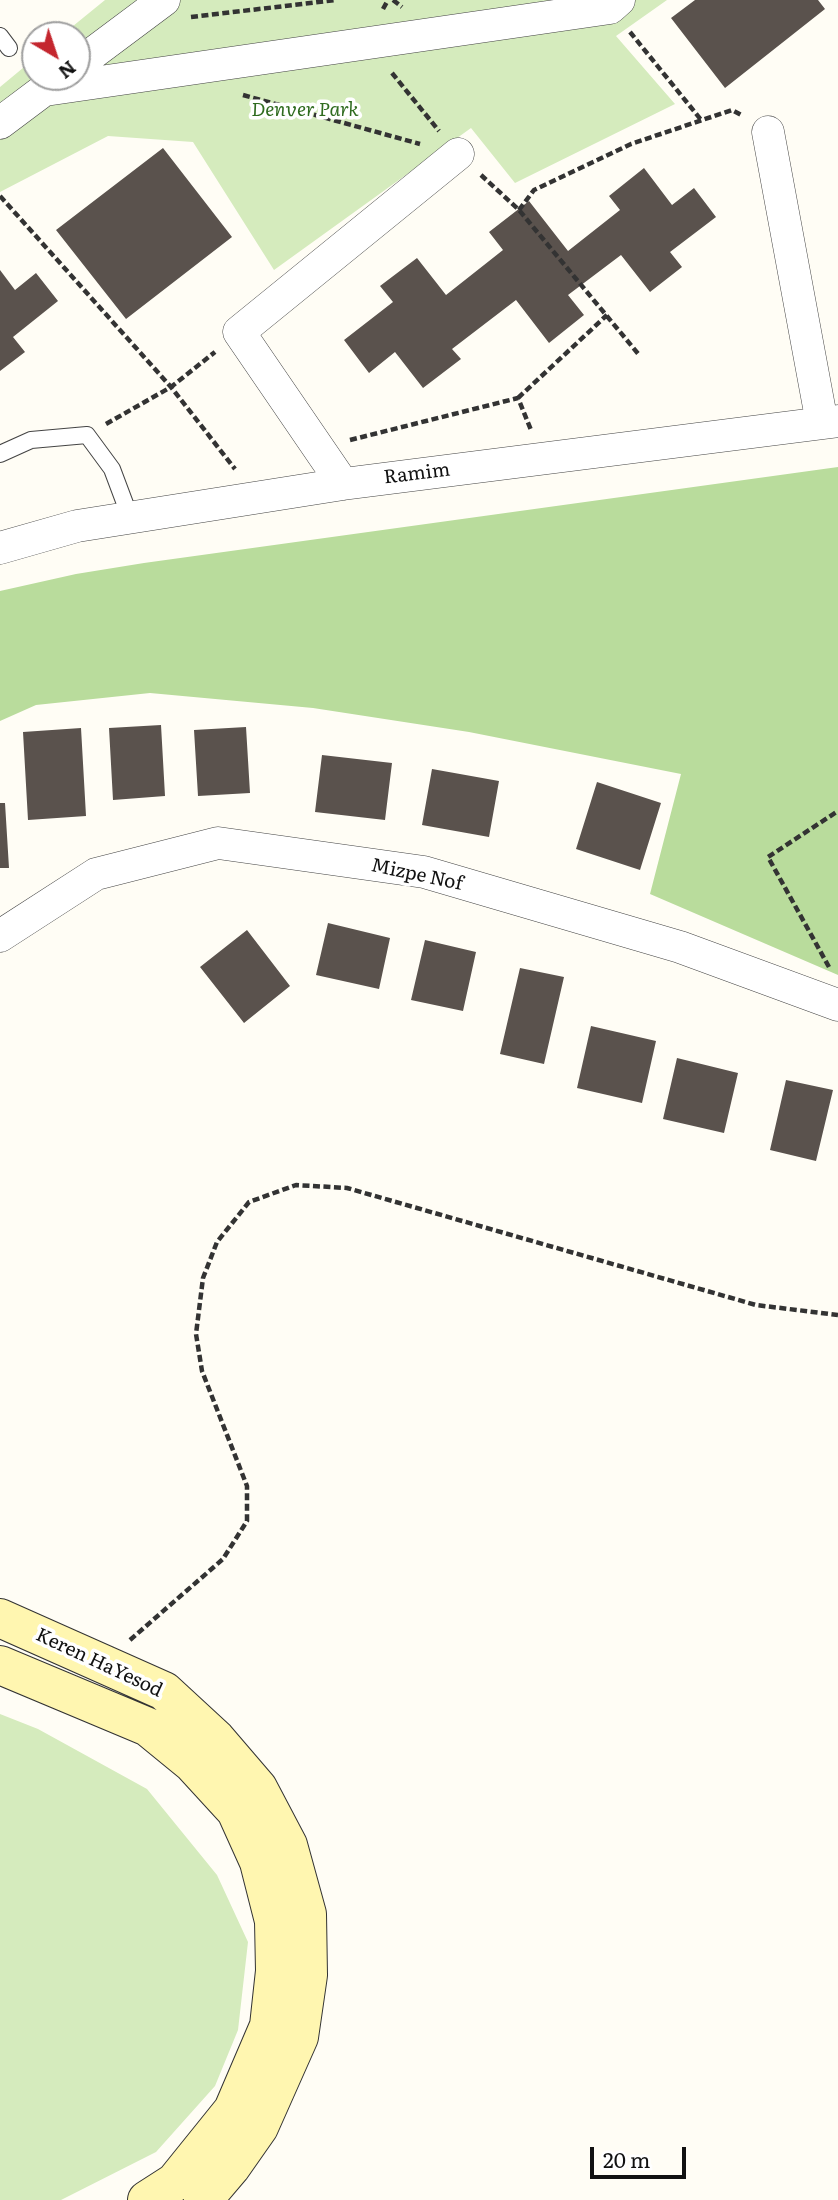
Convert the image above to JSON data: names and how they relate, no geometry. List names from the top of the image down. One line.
{"streets":{"street":["Ramim","Mizpe Nof","Keren HaYesod"]},"parks":["Denver Park"],"scale_bar":"20 m","north":"bottom right"}
